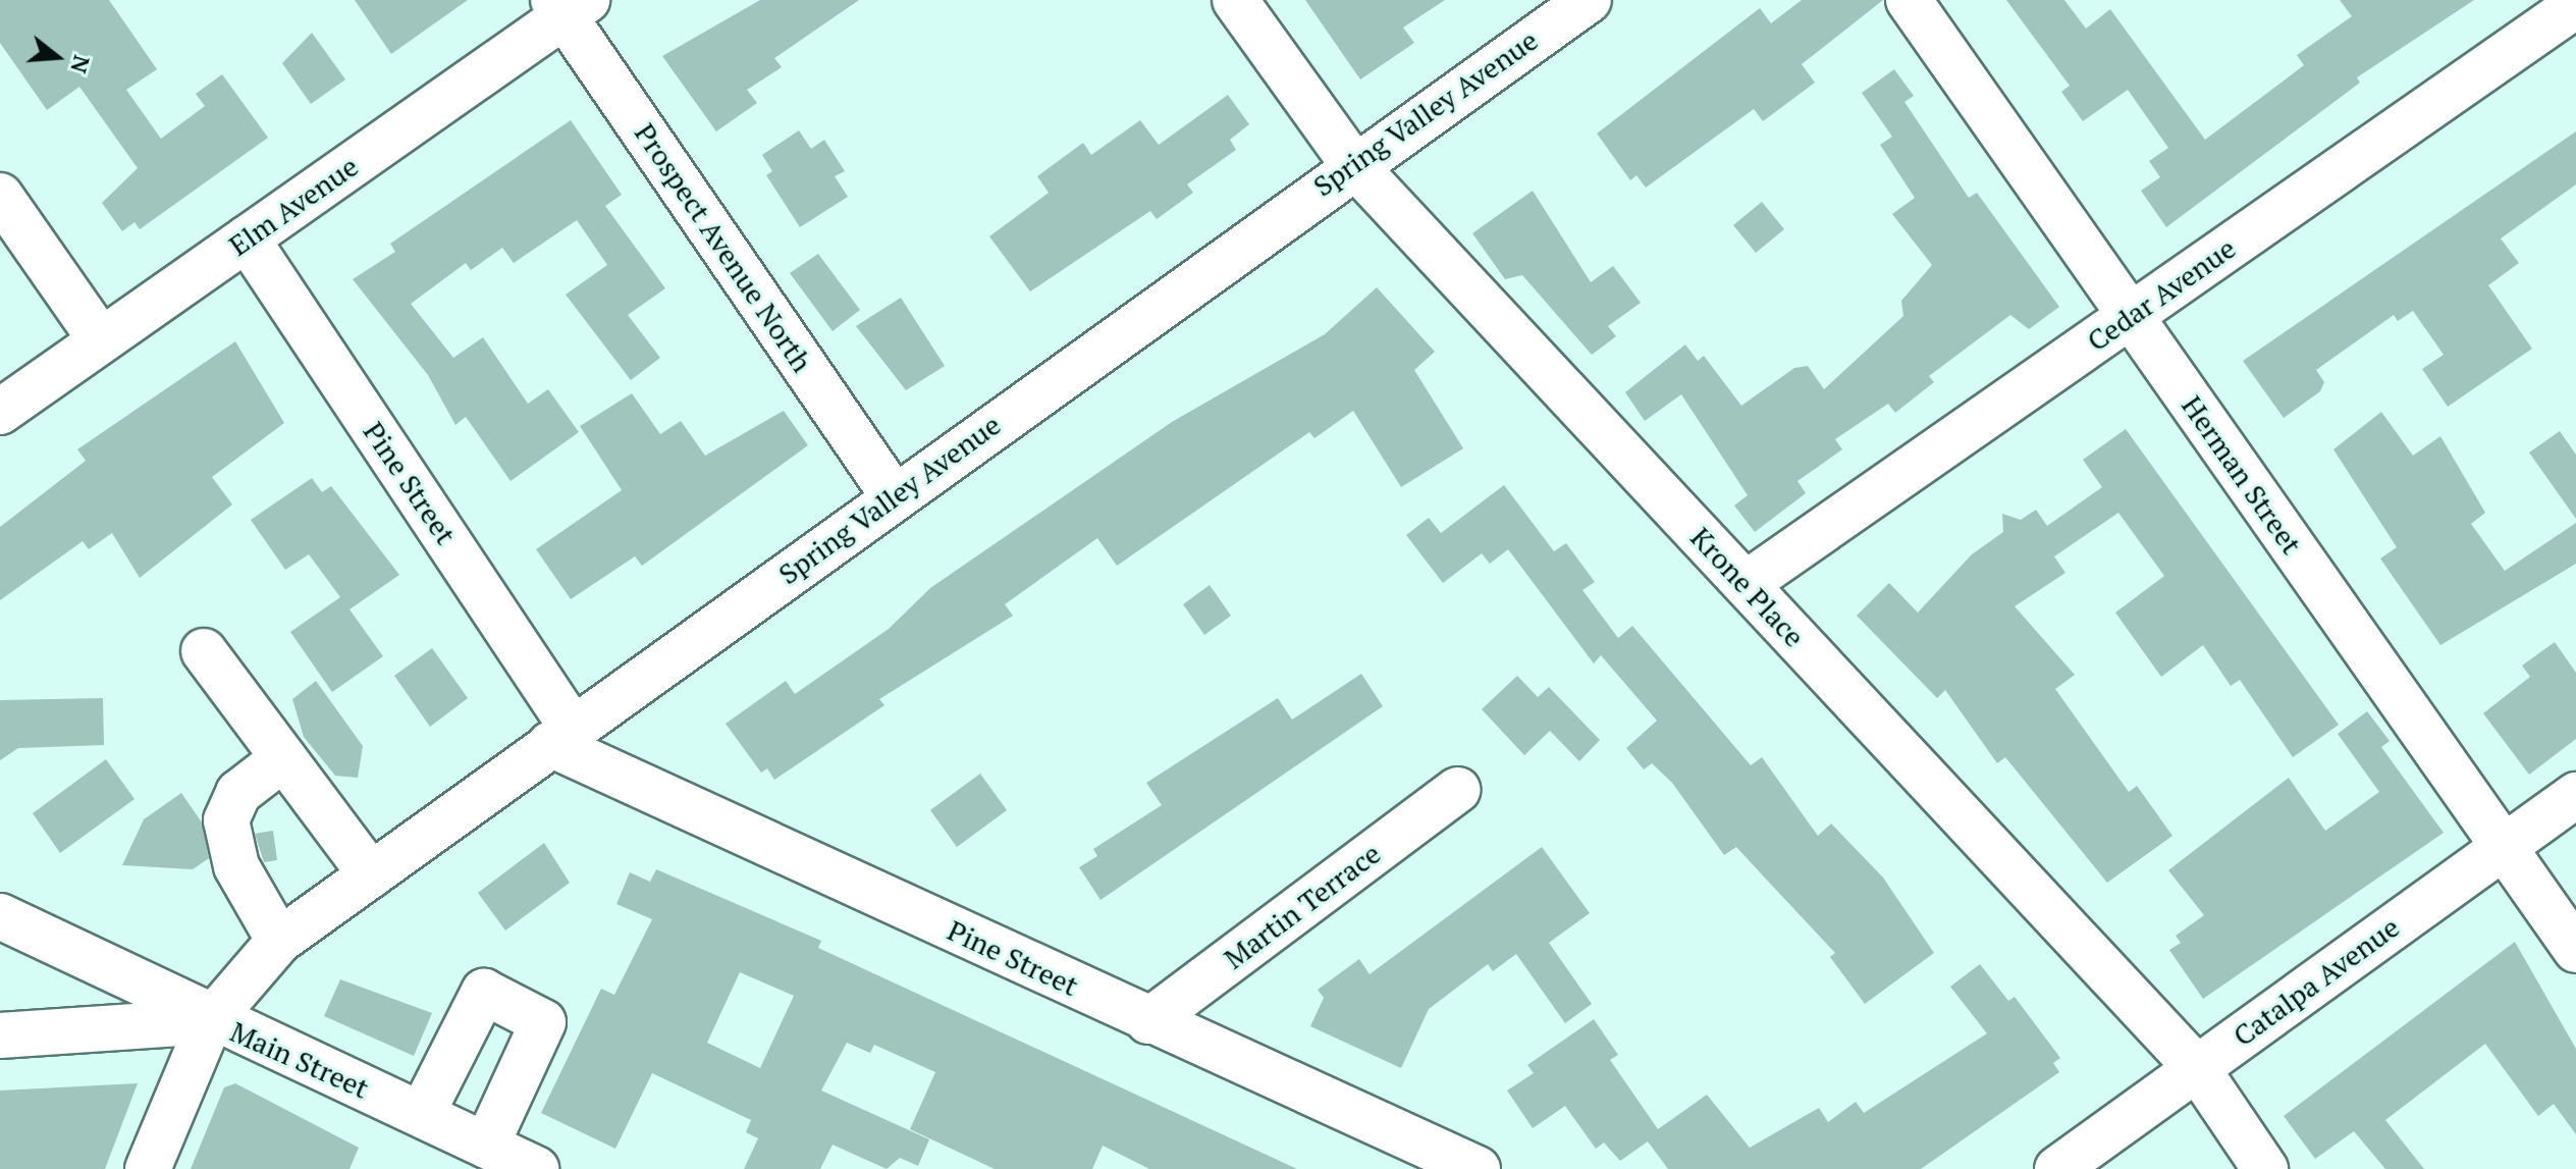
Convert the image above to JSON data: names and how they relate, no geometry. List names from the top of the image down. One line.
{"streets":{"street":["Spring Valley Avenue","Elm Avenue","Prospect Avenue North","Cedar Avenue","Herman Street","Pine Street","Krone Place","Martin Terrace","Catalpa Avenue","Main Street"]},"crossings":[["Spring Valley Avenue","Prospect Avenue North"],["Spring Valley Avenue","Pine Street"],["Spring Valley Avenue","Krone Place"],["Spring Valley Avenue","Main Street"],["Elm Avenue","Prospect Avenue North"],["Elm Avenue","Pine Street"],["Cedar Avenue","Herman Street"],["Cedar Avenue","Krone Place"],["Herman Street","Catalpa Avenue"],["Pine Street","Martin Terrace"],["Krone Place","Catalpa Avenue"]],"north":"right"}
